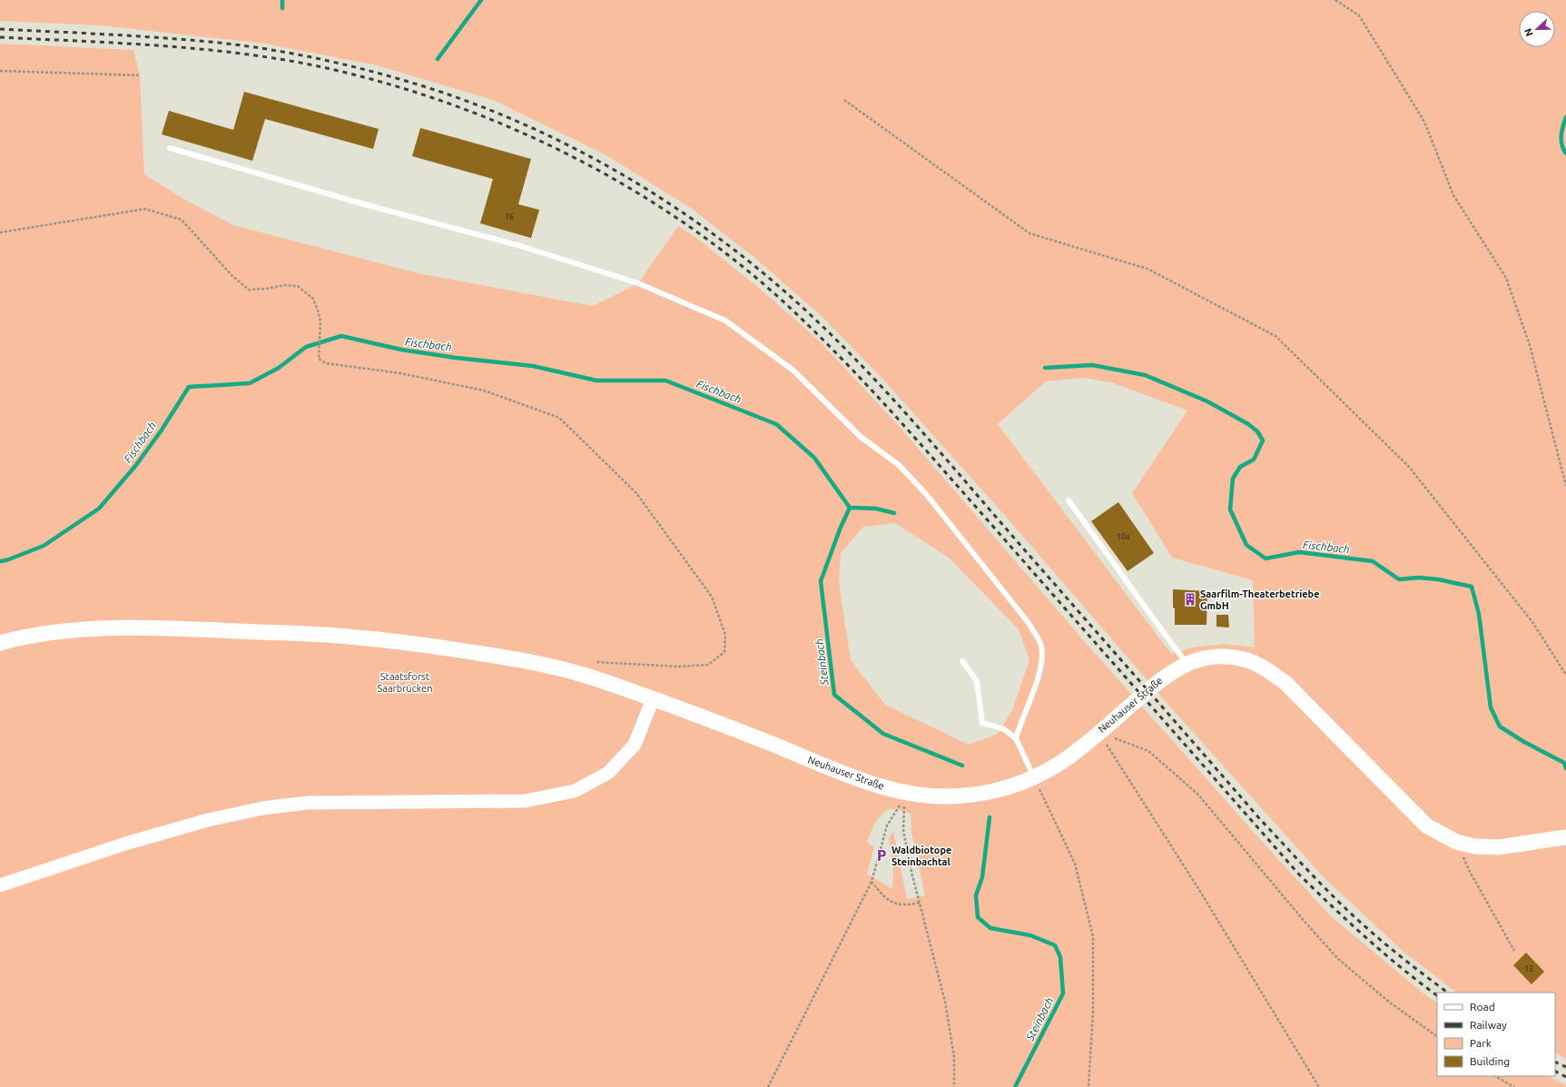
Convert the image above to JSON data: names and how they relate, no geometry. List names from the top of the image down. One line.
{"streets":{"main road":["Neuhauser Straße"]},"water":["Fischbach","Steinbach"],"parks":["Staatsforst Saarbrücken"],"places":{"building":["Saarfilm-Theaterbetriebe GmbH"],"parking":["Waldbiotope Steinbachtal"]},"house_numbers":["16","10a","13"],"legend":["Road","Railway","Park","Building"],"north":"left"}
